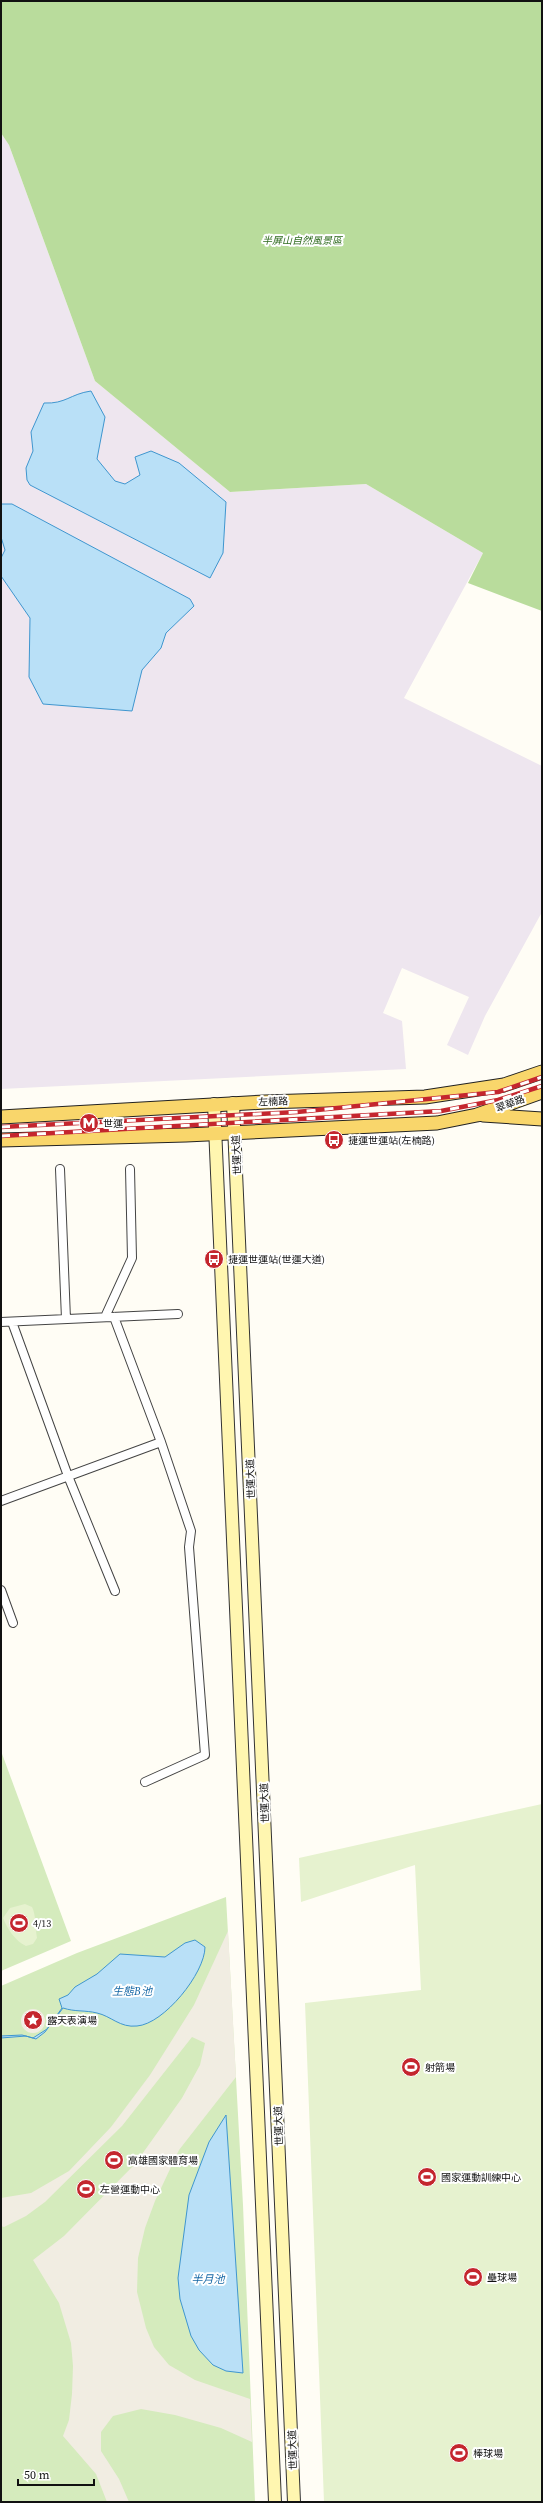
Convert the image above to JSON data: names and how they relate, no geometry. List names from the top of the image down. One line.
{"streets":{"main road":["左楠路","翠華路"],"street":["世運大道"]},"crossings":[["左楠路","世運大道"]],"water":["生態B池","半月池"],"parks":["半屏山自然風景區"],"places":{"metro station":["世運"],"bus stop":["捷運世運站(左楠路)","捷運世運站(世運大道)"],"sports":["4/13","射箭場","高雄國家體育場","國家運動訓練中心","左營運動中心","壘球場","棒球場"],"place":["露天表演場"]},"scale_bar":"50 m"}
